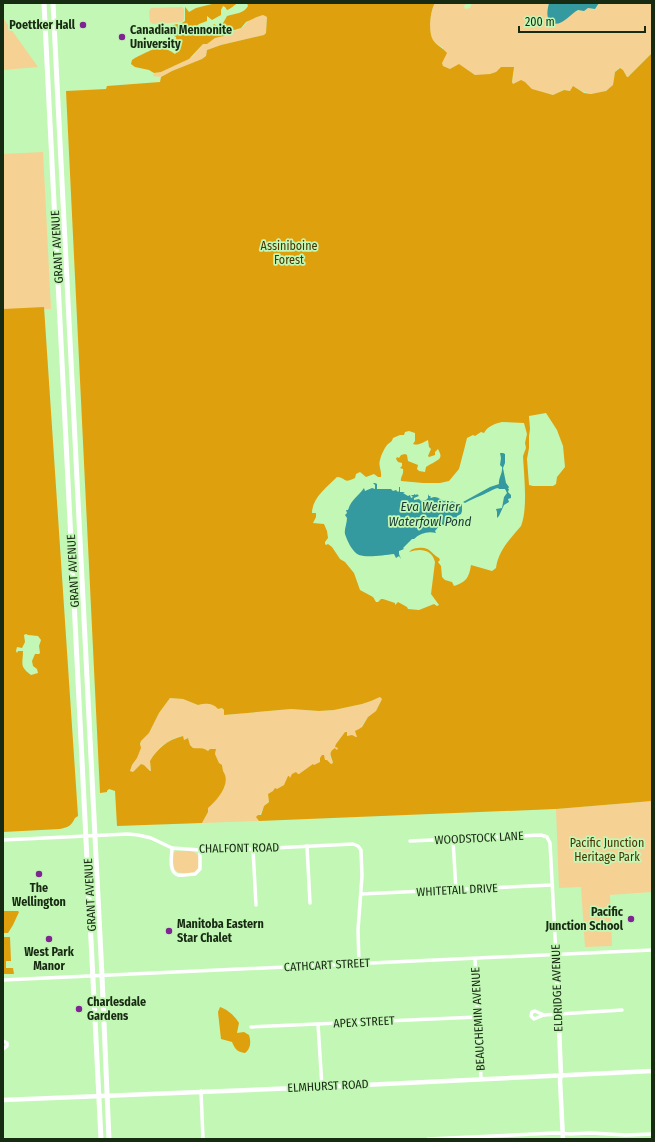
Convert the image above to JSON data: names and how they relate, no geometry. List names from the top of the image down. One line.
{"streets":{"main road":["GRANT AVENUE"],"street":["WOODSTOCK LANE","CHALFONT ROAD","WHITETAIL DRIVE","CATHCART STREET","ELDRIDGE AVENUE","BEAUCHEMIN AVENUE","APEX STREET","ELMHURST ROAD"]},"crossings":[["GRANT AVENUE","CHALFONT ROAD"],["GRANT AVENUE","CATHCART STREET"],["GRANT AVENUE","ELMHURST ROAD"],["WOODSTOCK LANE","ELDRIDGE AVENUE"],["CHALFONT ROAD","WHITETAIL DRIVE"],["CHALFONT ROAD","CATHCART STREET"],["WHITETAIL DRIVE","ELDRIDGE AVENUE"],["CATHCART STREET","ELDRIDGE AVENUE"],["CATHCART STREET","BEAUCHEMIN AVENUE"],["ELDRIDGE AVENUE","ELMHURST ROAD"],["BEAUCHEMIN AVENUE","APEX STREET"],["BEAUCHEMIN AVENUE","ELMHURST ROAD"]],"water":["Eva Weirier Waterfowl Pond"],"parks":["Assiniboine Forest","Pacific Junction Heritage Park"],"places":["Poettker Hall","Canadian Mennonite University","The Wellington","Pacific Junction School","Manitoba Eastern Star Chalet","West Park Manor","Charlesdale Gardens"],"scale_bar":"200 m"}
